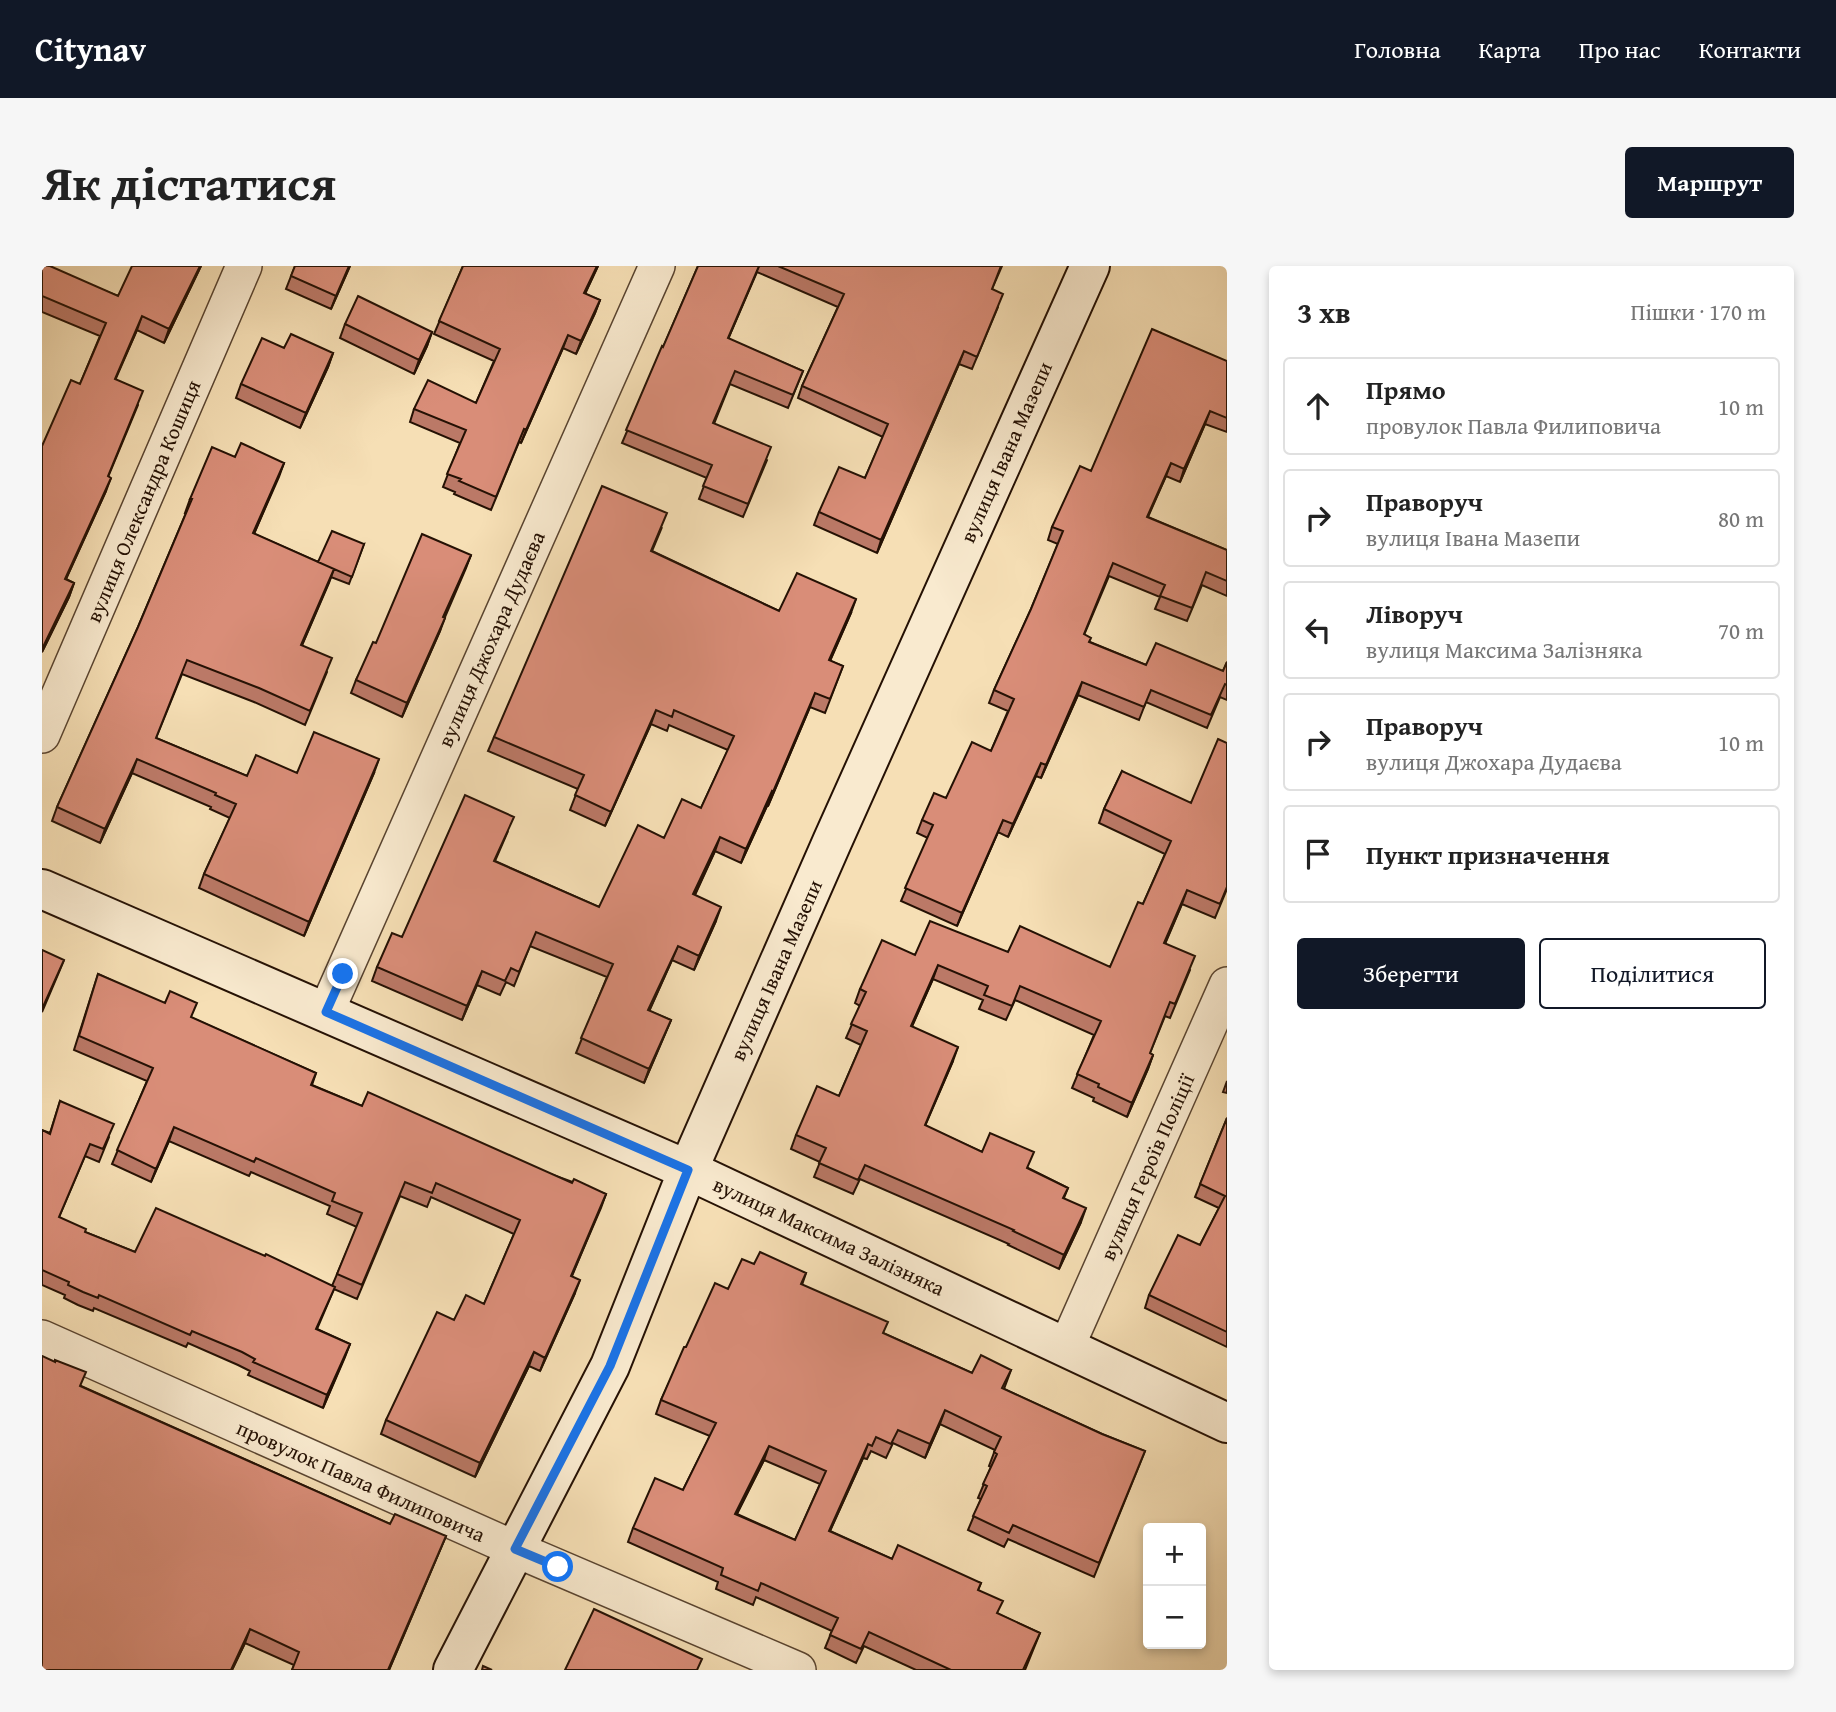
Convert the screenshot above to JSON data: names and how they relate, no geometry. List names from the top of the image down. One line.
{"streets":{"street":["вулиця Івана Мазепи","вулиця Олександра Кошиця","вулиця Джохара Дудаєва","вулиця Героїв Поліції","вулиця Максима Залізняка","провулок Павла Филиповича"]},"crossings":[["вулиця Івана Мазепи","вулиця Максима Залізняка"],["вулиця Івана Мазепи","провулок Павла Филиповича"],["вулиця Джохара Дудаєва","вулиця Максима Залізняка"],["вулиця Героїв Поліції","вулиця Максима Залізняка"]],"page":{"header":"Citynav","nav":["Головна","Карта","Про нас","Контакти"],"title":"Як дістатися","buttons":["Маршрут",["Зберегти","Поділитися"]],"heading":["3 хв","Пішки · 170 m"],"list":[["Прямо","провулок Павла Филиповича","10 m"],["Праворуч","вулиця Івана Мазепи","80 m"],["Ліворуч","вулиця Максима Залізняка","70 m"],["Праворуч","вулиця Джохара Дудаєва","10 m"],"Пункт призначення"],"map_buttons":["+","−"]}}
